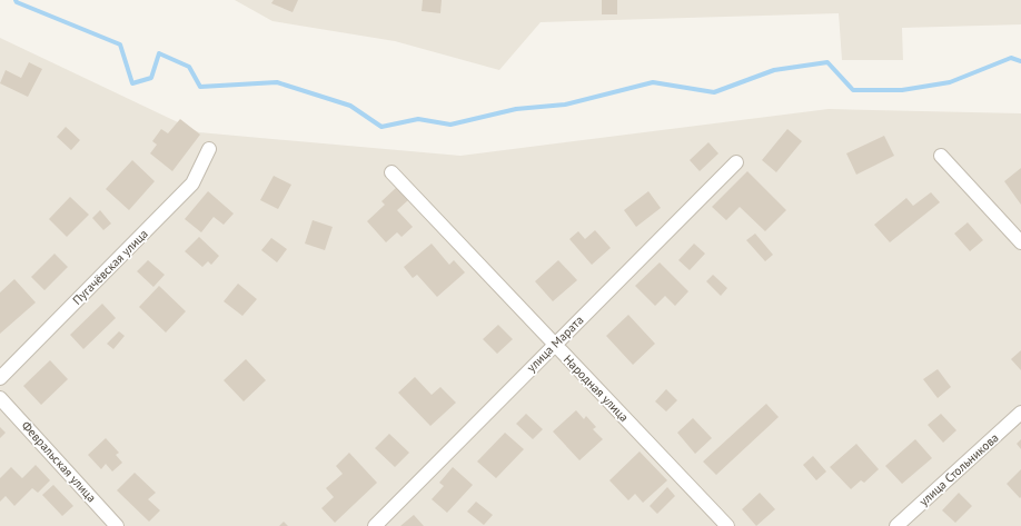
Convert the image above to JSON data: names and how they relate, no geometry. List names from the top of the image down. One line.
{"streets":{"street":["Пугачёвская улица","улица Марата","Народная улица","Февральская улица","улица Стольникова"]},"crossings":[["улица Марата","Народная улица"]]}
